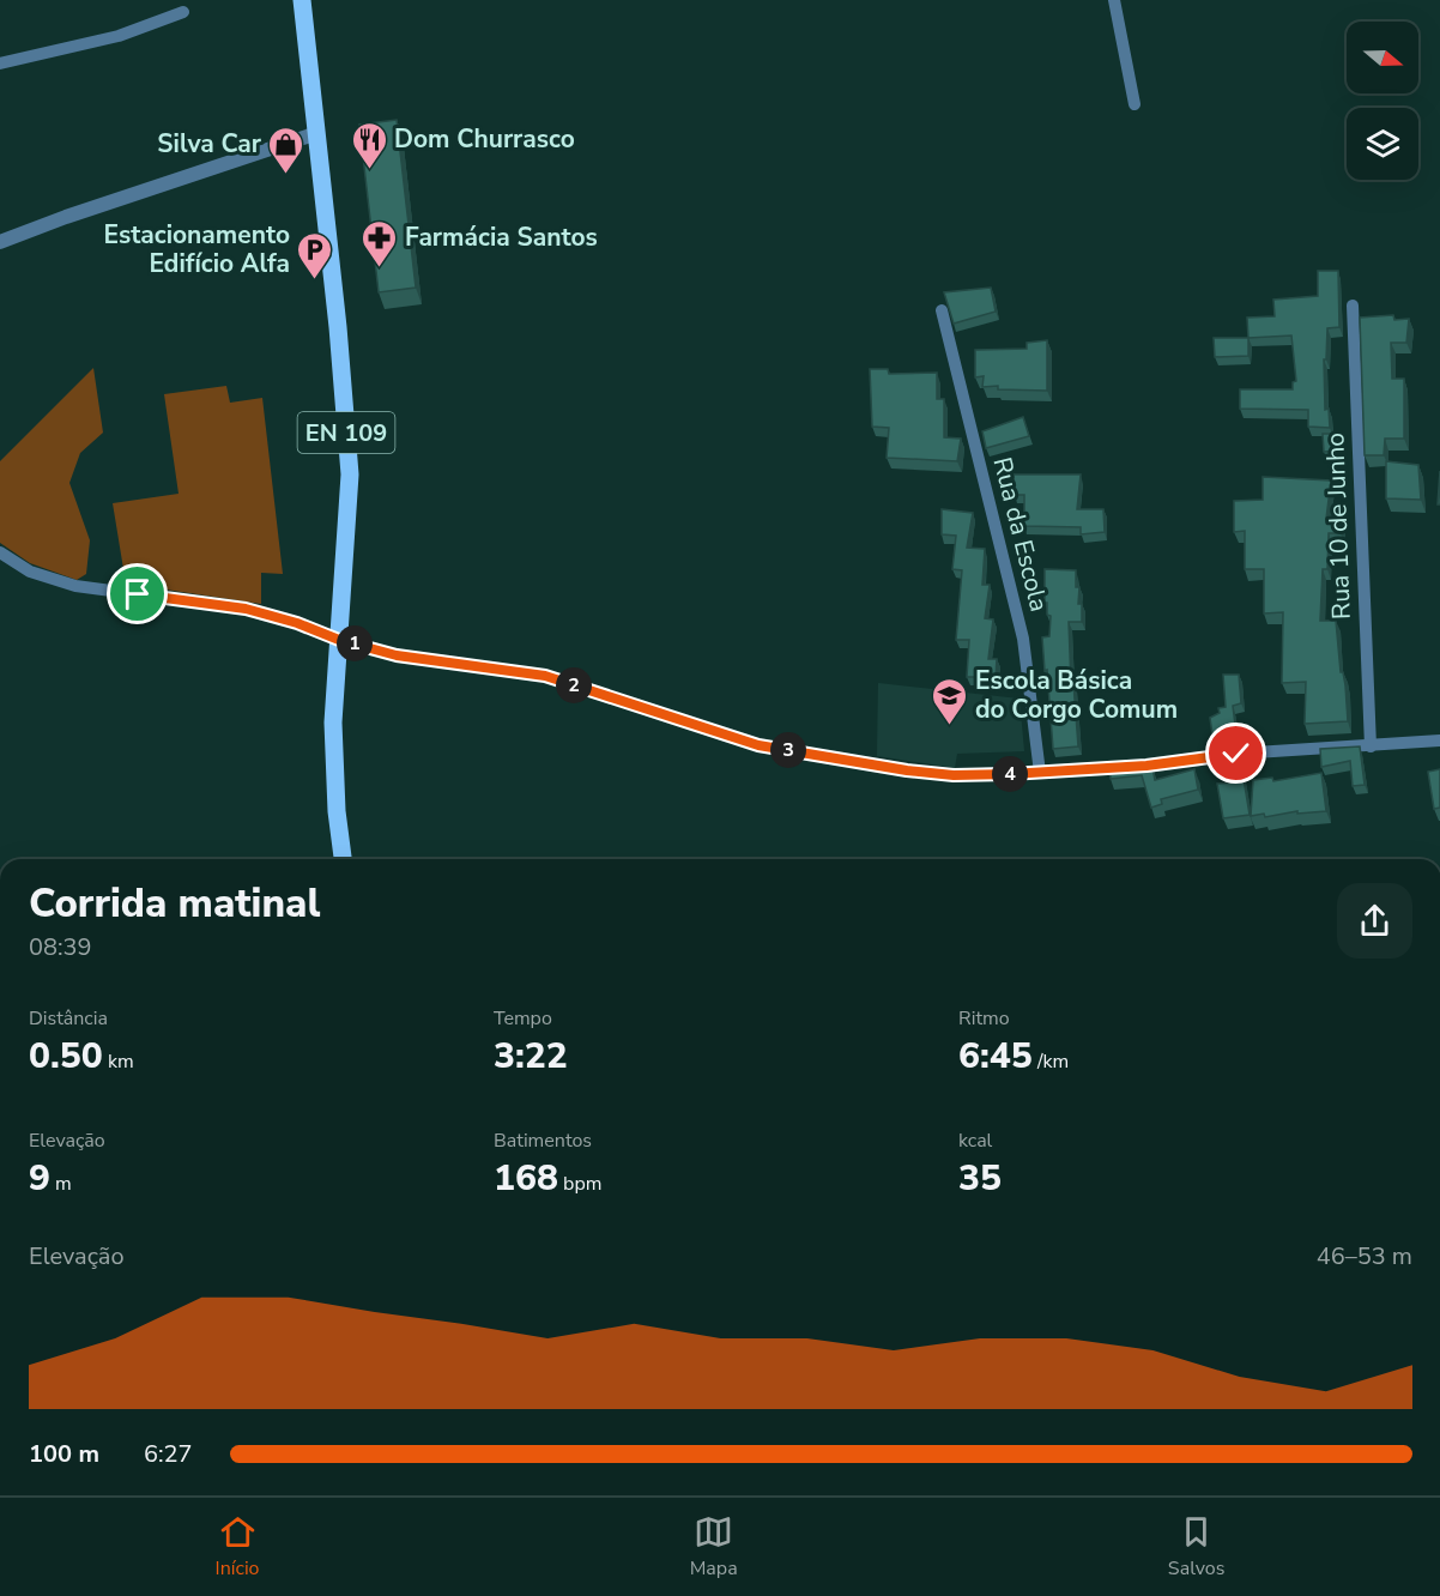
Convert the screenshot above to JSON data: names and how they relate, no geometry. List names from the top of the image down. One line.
{"streets":{"main road":["EN 109"],"street":["Rua 10 de Junho","Rua da Escola"]},"places":{"restaurant":["Dom Churrasco"],"shop":["Silva Car"],"pharmacy":["Farmácia Santos"],"parking":["Estacionamento Edifício Alfa"],"school or university":["Escola Básica do Corgo Comum"]},"north":"right","page":{"pins":["1","2","3","4"],"heading":["Corrida matinal","08:39"],"stats":[["Distância","0.50 km"],["Tempo","3:22"],["Ritmo","6:45 /km"],["Elevação","9 m"],["Batimentos","168 bpm"],["kcal","35"]],"chart":["Elevação","46–53 m"],"list":[{"name":"100 m","note":"6:27"}],"tabs":["Início","Mapa","Salvos"]}}
